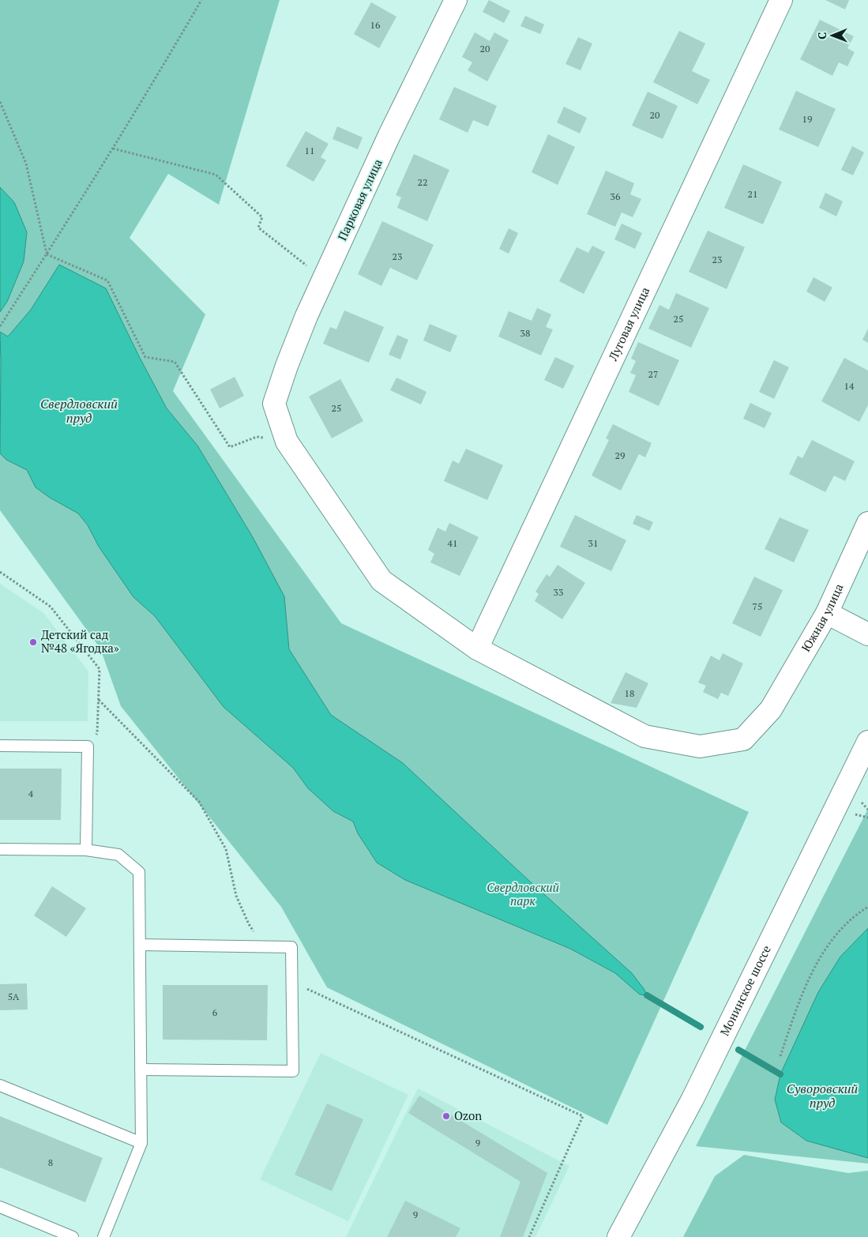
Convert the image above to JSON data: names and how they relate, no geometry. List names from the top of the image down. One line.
{"streets":{"street":["Парковая улица","Луговая улица","Южная улица","Монинское шоссе"]},"crossings":[["Парковая улица","Южная улица"],["Луговая улица","Южная улица"]],"water":["Свердловский пруд","Суворовский пруд"],"parks":["Свердловский парк"],"places":["Детский сад №48 «Ягодка»","Ozon"],"house_numbers":["16","20","20","19","11","22","21","36","23","23","25","38","27","14","25","29","41","31","33","75","18","4","5А","6","9","8","9"],"north":"left"}
